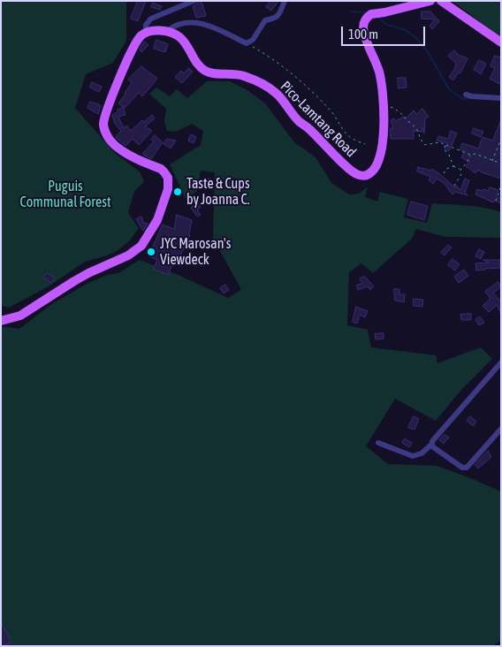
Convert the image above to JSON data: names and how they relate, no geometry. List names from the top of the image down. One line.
{"streets":{"main road":["Pico-Lamtang Road"]},"parks":["Puguis Communal Forest"],"places":["Taste & Cups by Joanna C.","JYC Marosan's Viewdeck"],"scale_bar":"100 m"}
